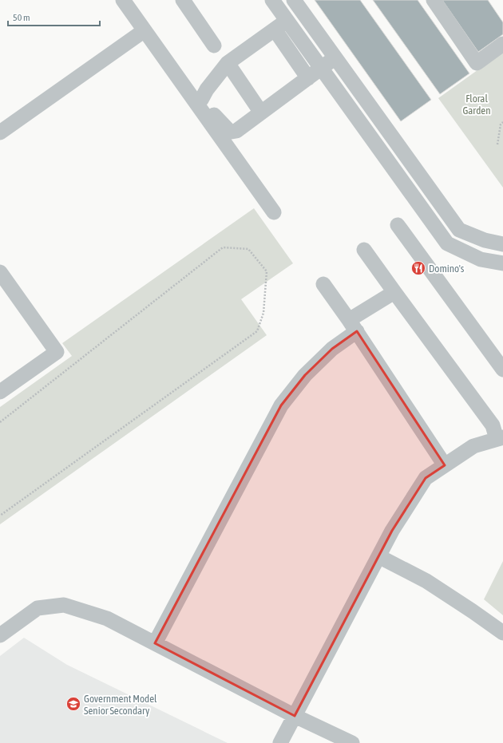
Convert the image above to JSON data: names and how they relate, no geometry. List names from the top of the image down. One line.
{"parks":["Floral Garden"],"places":{"restaurant":["Domino's"],"school or university":["Government Model Senior Secondary"]},"scale_bar":"50 m"}
